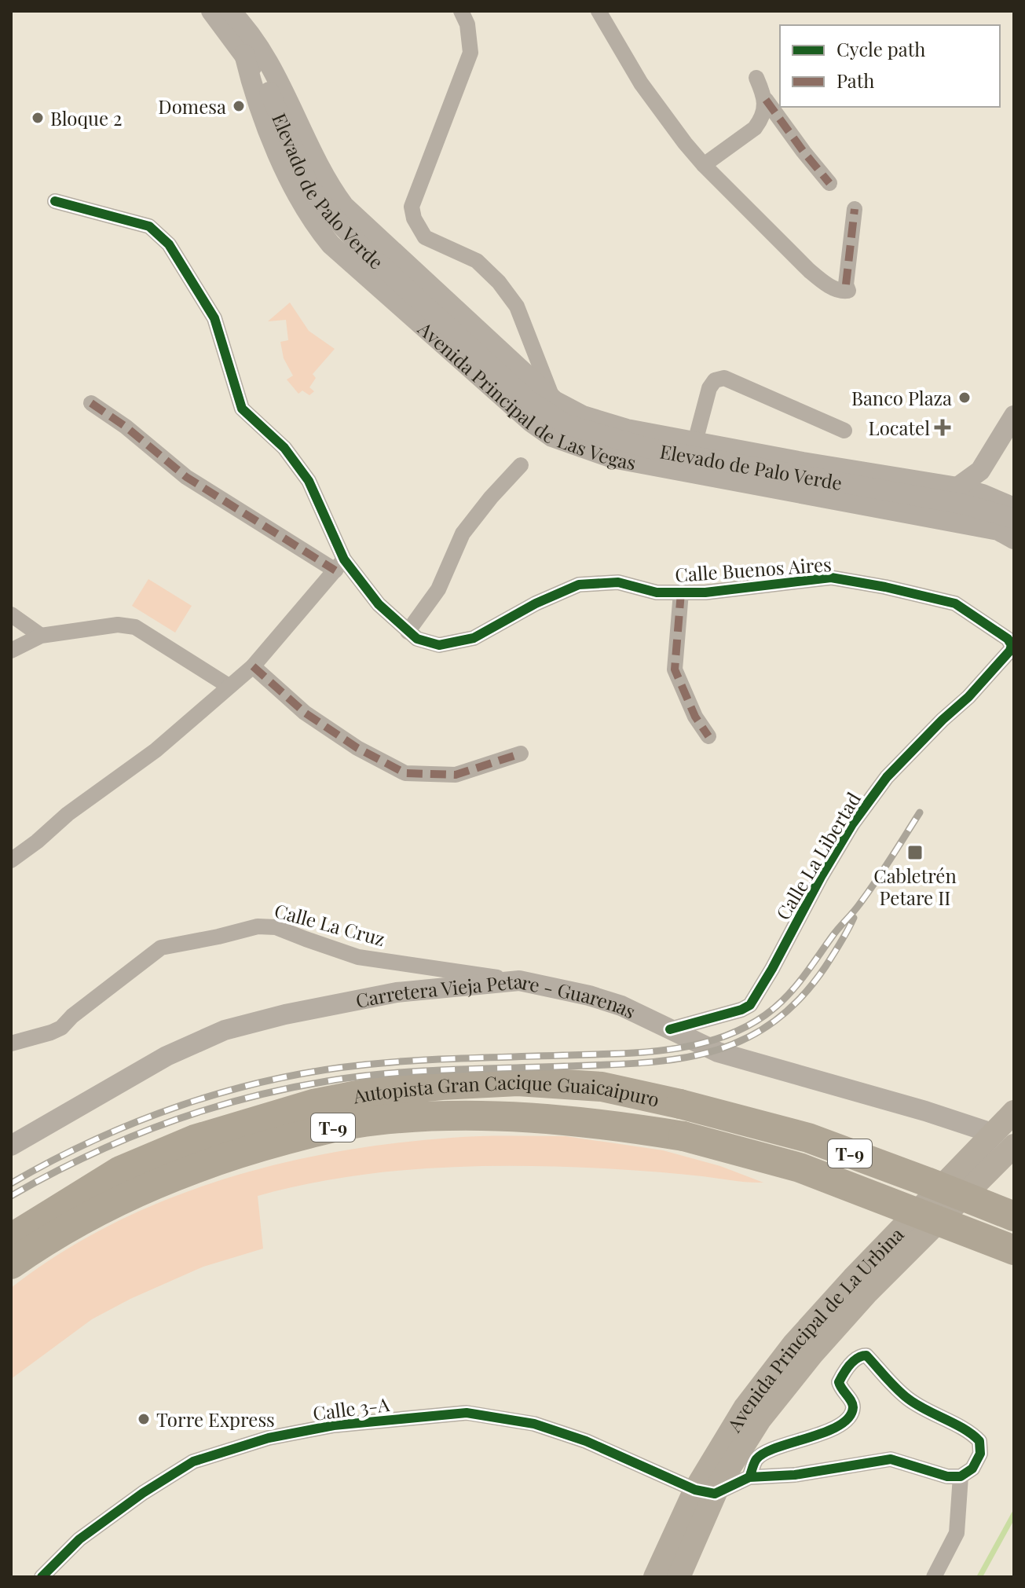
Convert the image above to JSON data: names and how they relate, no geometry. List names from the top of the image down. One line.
{"streets":{"highway":["Autopista Gran Cacique Guaicaipuro","T-9"],"main road":["Avenida Principal de La Urbina"],"street":["Elevado de Palo Verde","Avenida Principal de Las Vegas","Calle Buenos Aires","Calle La Libertad","Calle La Cruz","Carretera Vieja Petare - Guarenas","Calle 3-A"]},"crossings":[["Elevado de Palo Verde","Avenida Principal de Las Vegas"],["Calle Buenos Aires","Calle La Libertad"],["Calle La Libertad","Carretera Vieja Petare - Guarenas"],["Calle La Cruz","Carretera Vieja Petare - Guarenas"],["Carretera Vieja Petare - Guarenas","Avenida Principal de La Urbina"],["Avenida Principal de La Urbina","Calle 3-A"]],"places":{"other":["Domesa","Bloque 2","Banco Plaza","Torre Express"],"health":["Locatel"],"transit":["Cabletrén Petare II"]},"legend":["Cycle path","Path"]}
